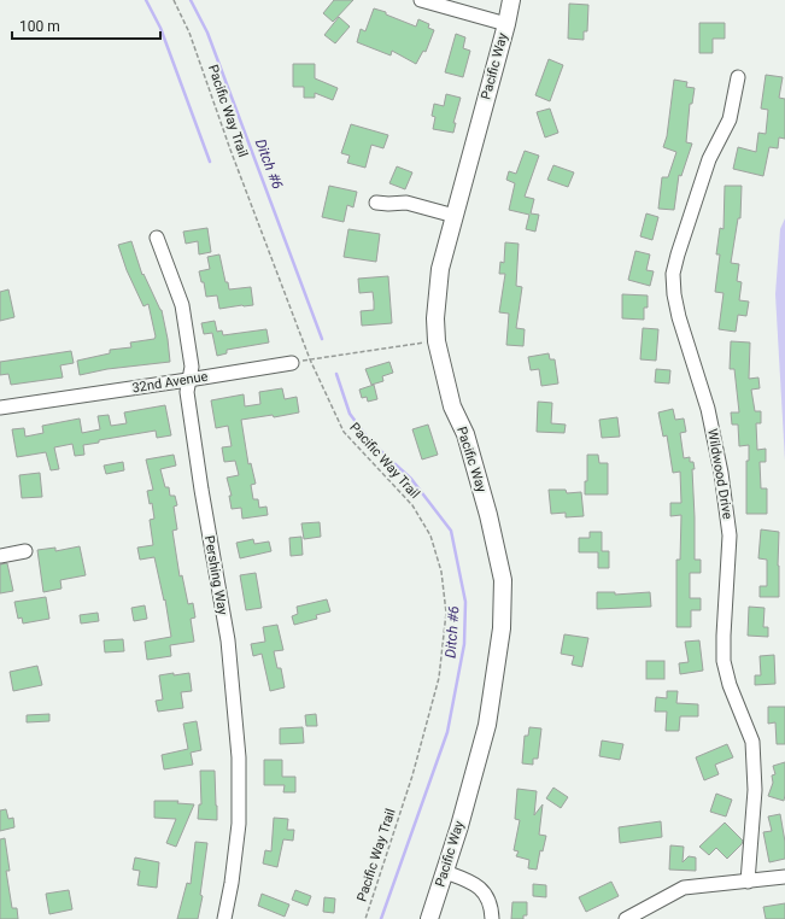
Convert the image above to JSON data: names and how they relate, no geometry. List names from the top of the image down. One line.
{"streets":{"main road":["Pacific Way"],"street":["32nd Avenue","Wildwood Drive","Pershing Way"],"path":["Pacific Way Trail"]},"crossings":[["32nd Avenue","Pershing Way"]],"water":["Ditch #6"],"scale_bar":"100 m"}
